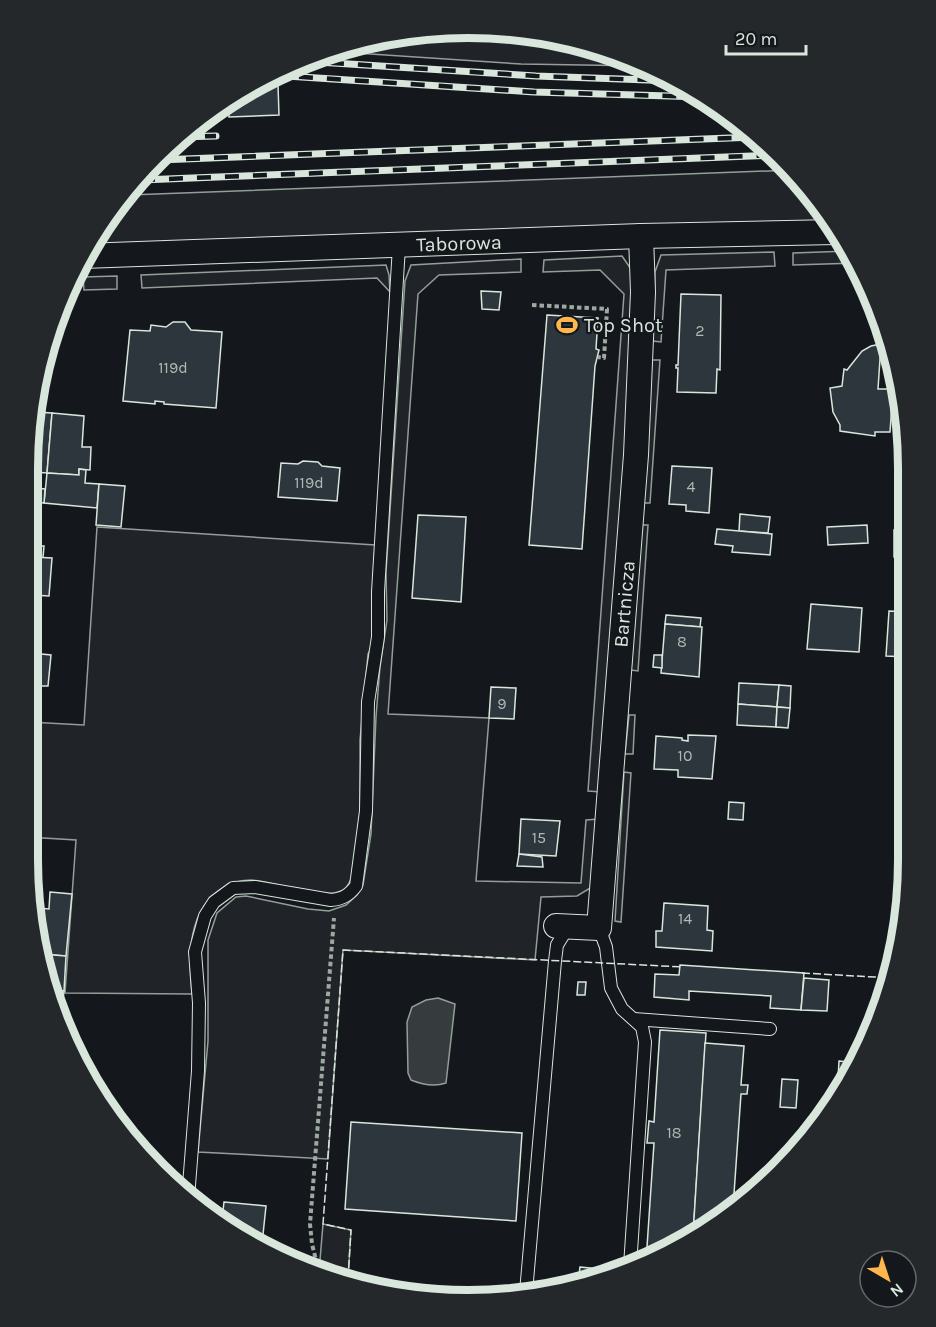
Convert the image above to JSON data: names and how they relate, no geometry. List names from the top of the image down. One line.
{"streets":{"street":["Taborowa","Bartnicza"]},"crossings":[["Taborowa","Bartnicza"]],"places":{"sports":["Top Shot"]},"house_numbers":["2","119d","119d","4","8","9","10","15","14","18"],"scale_bar":"20 m","north":"bottom right"}
